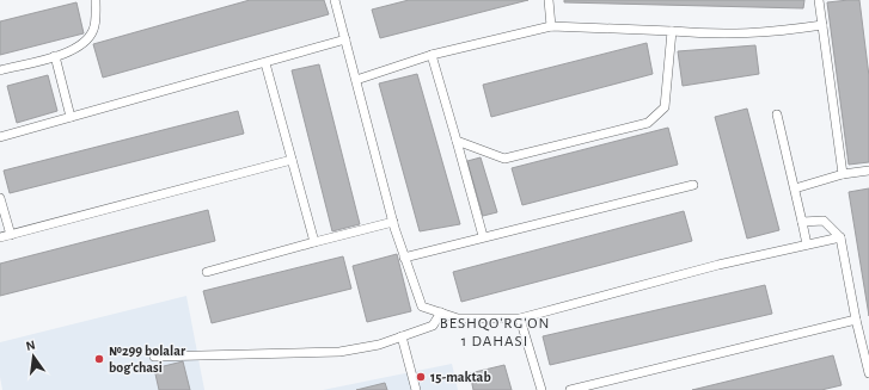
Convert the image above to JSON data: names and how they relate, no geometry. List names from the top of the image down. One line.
{"districts":["BESHQO'RG'ON 1 DAHASI"],"places":["№299 bolalar bog'chasi","15-maktab"],"north":"top"}
